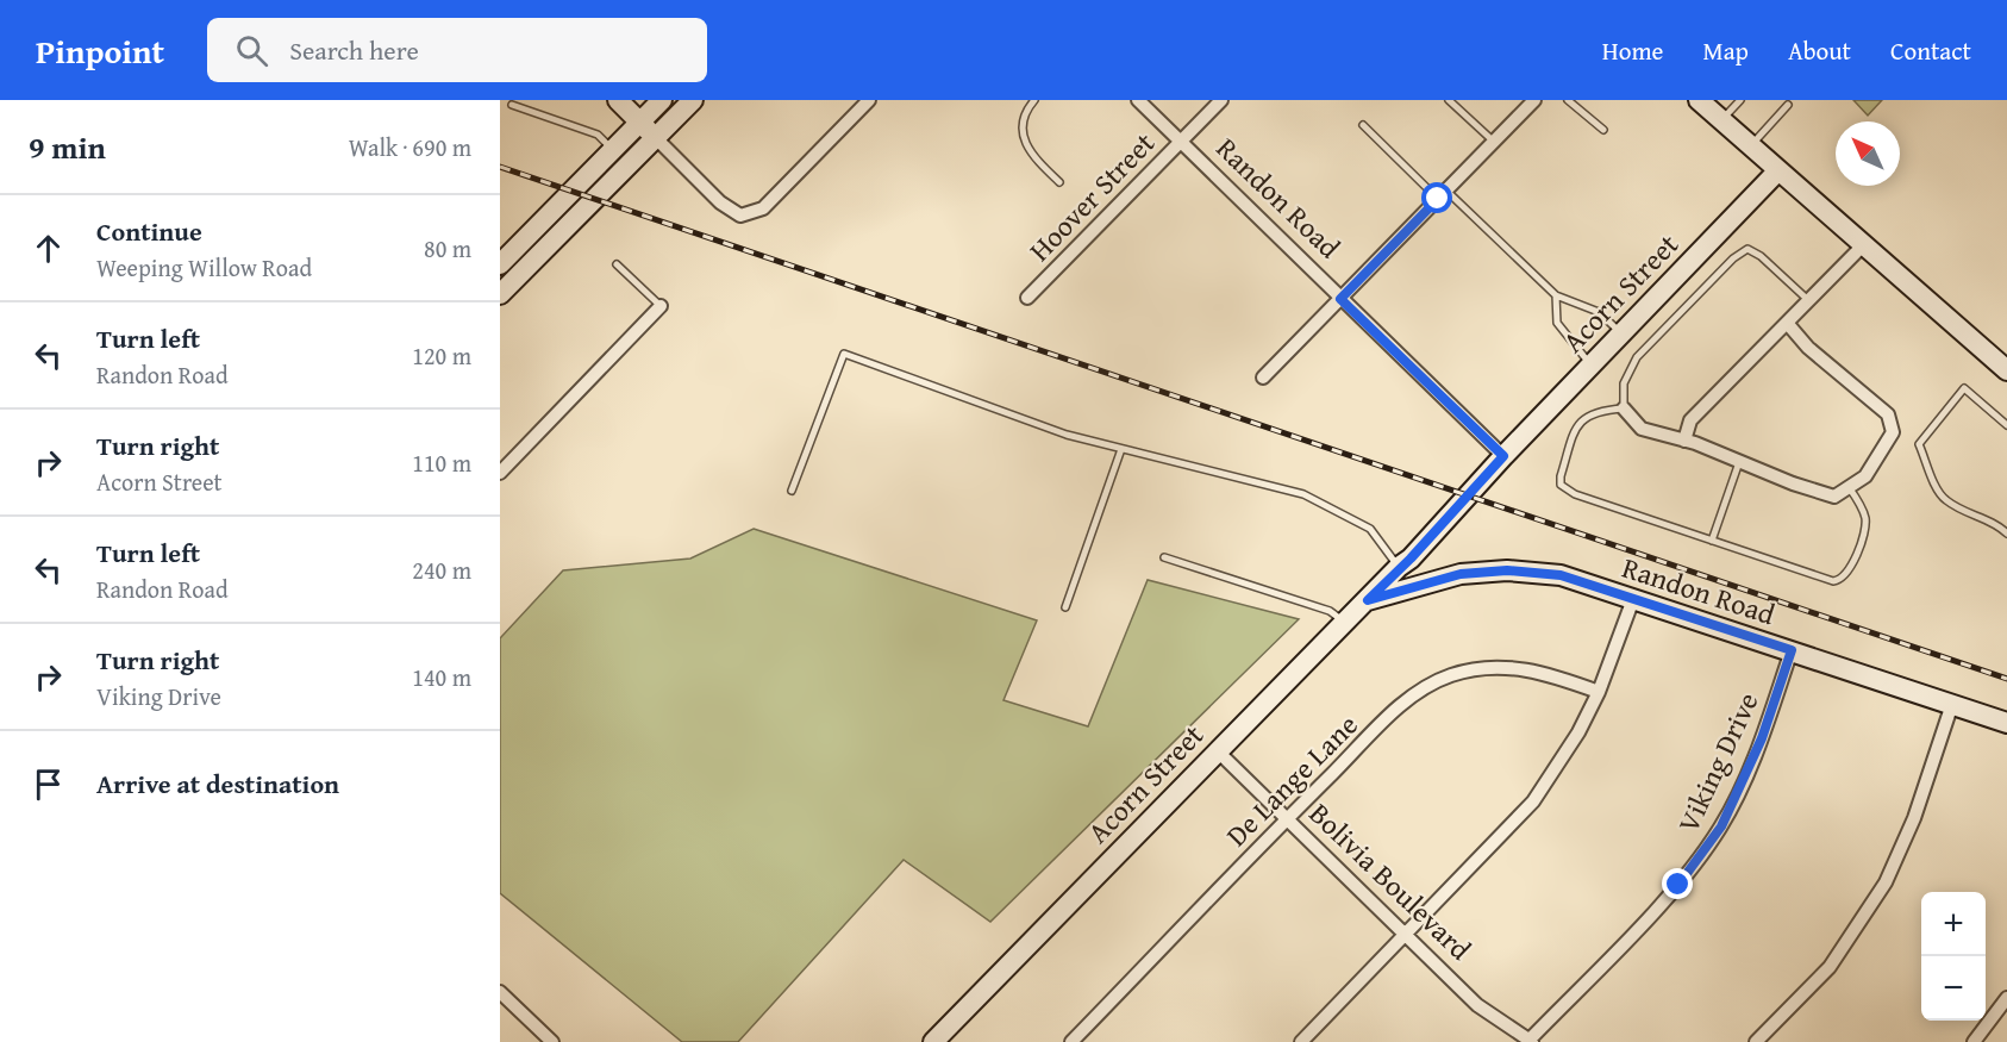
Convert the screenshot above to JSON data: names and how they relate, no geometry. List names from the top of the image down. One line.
{"streets":{"street":["Hoover Street","Randon Road","Acorn Street","Viking Drive","De Lange Lane","Bolivia Boulevard"]},"crossings":[["Hoover Street","Randon Road"],["Randon Road","Acorn Street"],["Randon Road","Viking Drive"],["Acorn Street","Bolivia Boulevard"],["Viking Drive","Bolivia Boulevard"],["De Lange Lane","Bolivia Boulevard"]],"north":"top left","page":{"header":"Pinpoint","search":"Search here","nav":["Home","Map","About","Contact"],"heading":["9 min","Walk · 690 m"],"list":[["Continue","Weeping Willow Road","80 m"],["Turn left","Randon Road","120 m"],["Turn right","Acorn Street","110 m"],["Turn left","Randon Road","240 m"],["Turn right","Viking Drive","140 m"],"Arrive at destination"],"map_buttons":["+","−"]}}
